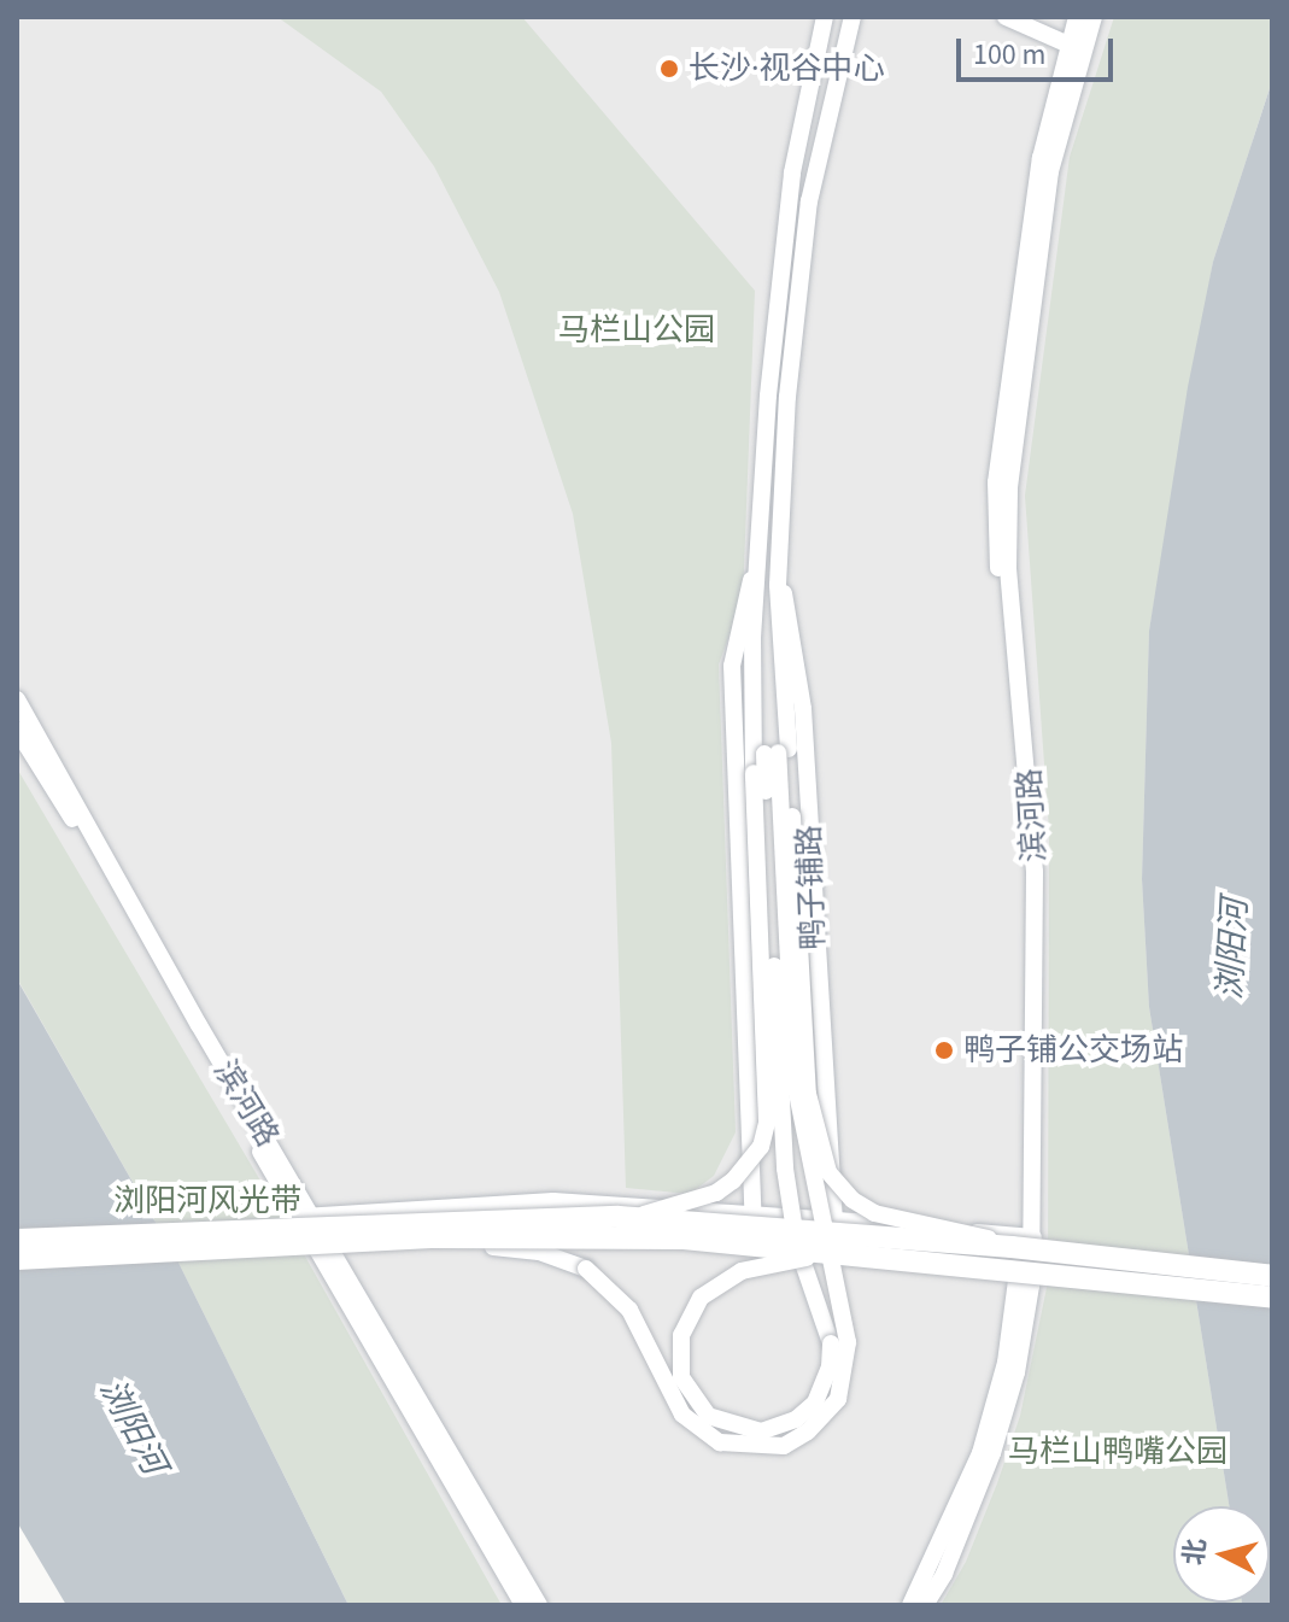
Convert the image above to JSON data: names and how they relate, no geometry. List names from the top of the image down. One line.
{"streets":{"street":["滨河路","鸭子铺路"]},"water":["浏阳河"],"parks":["马栏山公园","浏阳河风光带","马栏山鸭嘴公园"],"places":["长沙·视谷中心","鸭子铺公交场站"],"scale_bar":"100 m","north":"left"}
